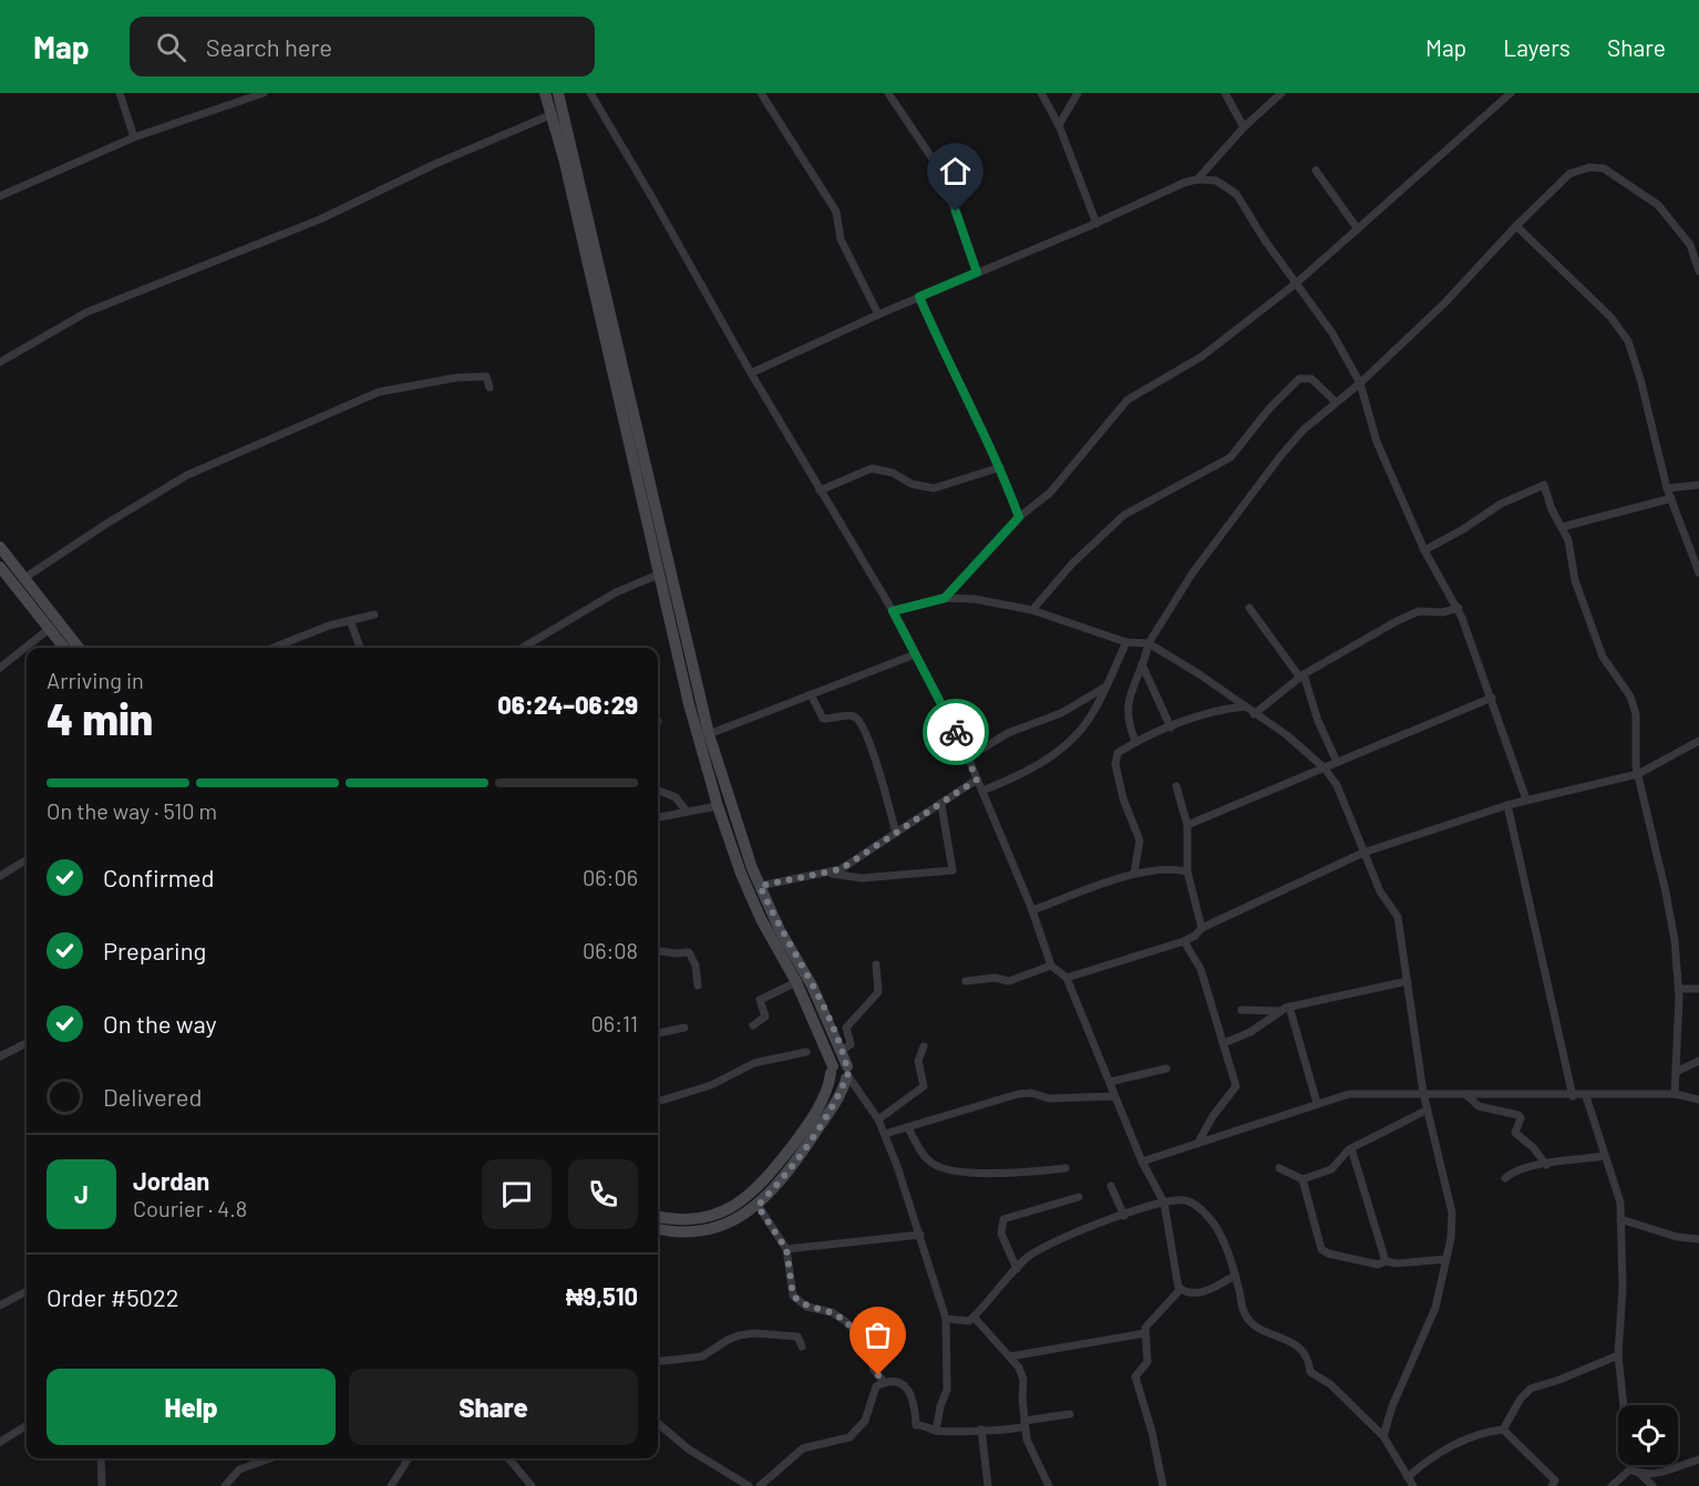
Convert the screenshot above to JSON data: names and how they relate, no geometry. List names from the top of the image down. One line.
{"page":{"header":"Map","search":"Search here","nav":["Map","Layers","Share"],"heading":["4 min","Arriving in","06:24–06:29"],"panel":["Jordan","Courier · 4.8","Order #5022","₦9,510"],"bar":"On the way · 510 m","list":[["Confirmed","06:06"],["Preparing","06:08"],["On the way","06:11"],"Delivered"],"round":"J","buttons":["Help","Share"]}}
